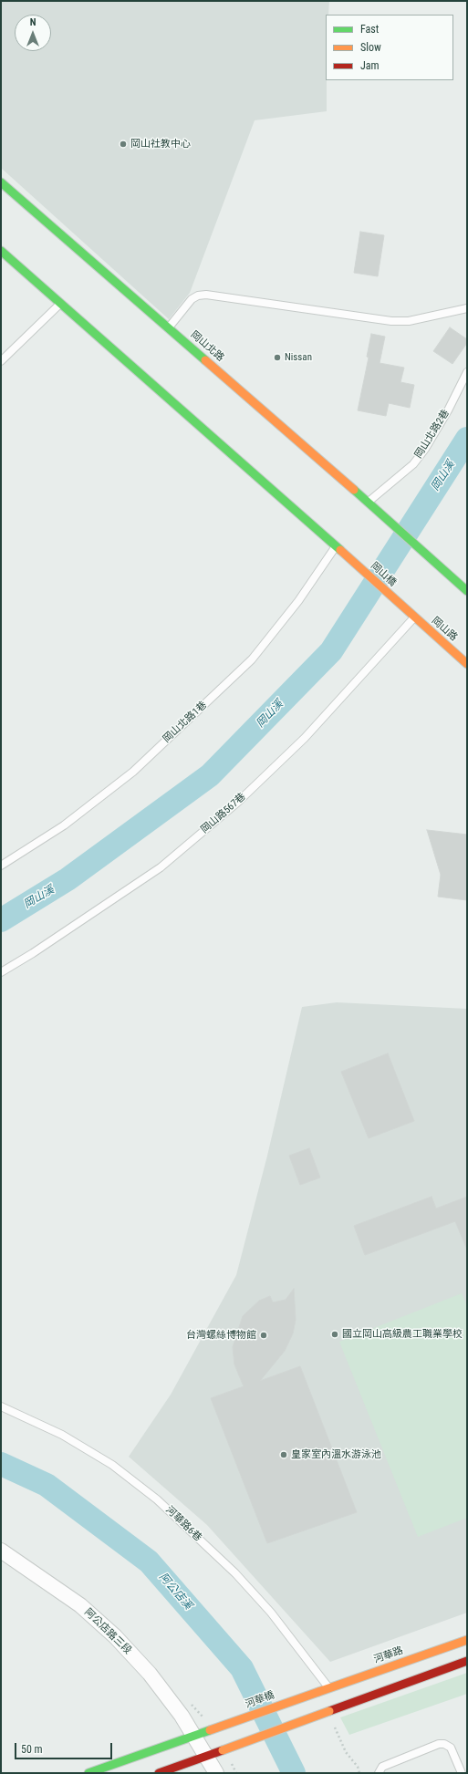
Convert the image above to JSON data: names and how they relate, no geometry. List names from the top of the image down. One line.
{"streets":{"main road":["岡山北路","岡山橋","岡山路","河華路","河華橋"],"street":["阿公店路三段"],"lane":["岡山北路2巷","岡山北路1巷","岡山路567巷","河華路6巷"]},"crossings":[["岡山北路","岡山北路2巷"],["岡山橋","岡山路"],["岡山橋","岡山北路1巷"],["岡山路","岡山路567巷"],["河華路6巷","河華路"],["阿公店路三段","河華橋"],["河華路","河華橋"]],"water":["岡山溪","阿公店溪"],"places":["岡山社教中心","Nissan","國立岡山高級農工職業學校","台灣螺絲博物館","皇家室內溫水游泳池"],"legend":["Fast","Slow","Jam"],"scale_bar":"50 m","north":"top"}
